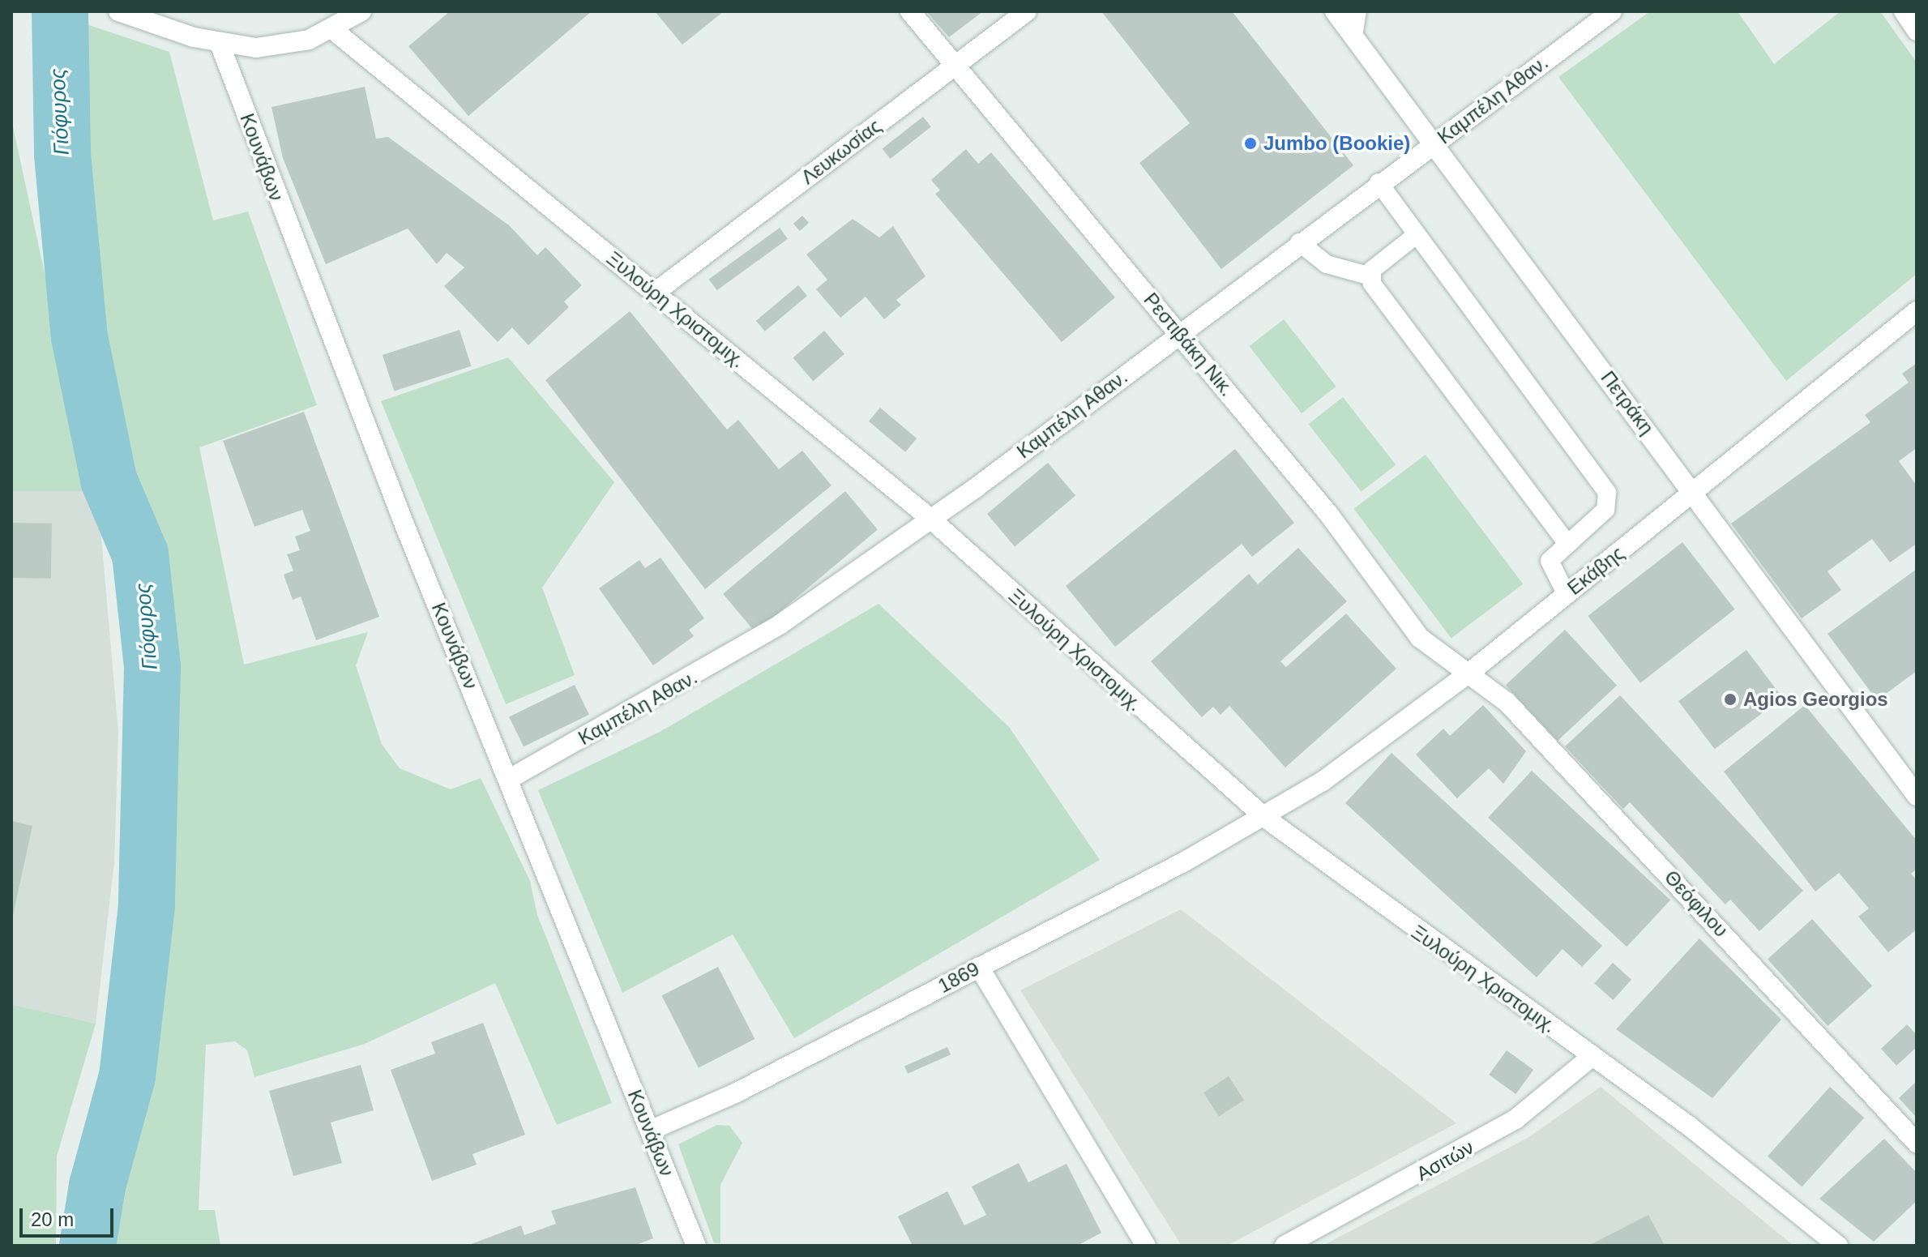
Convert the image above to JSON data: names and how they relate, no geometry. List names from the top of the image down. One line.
{"streets":{"street":["Καμπέλη Αθαν.","Λευκωσίας","Κουνάβων","Ξυλούρη Χριστομιχ.","Ρεστιβάκη Νικ.","Πετράκη","Εκάβης","Θεόφιλου","1869","Ασιτών"]},"crossings":[["Καμπέλη Αθαν.","Κουνάβων"],["Καμπέλη Αθαν.","Ξυλούρη Χριστομιχ."],["Καμπέλη Αθαν.","Ρεστιβάκη Νικ."],["Καμπέλη Αθαν.","Πετράκη"],["Λευκωσίας","Ξυλούρη Χριστομιχ."],["Λευκωσίας","Ρεστιβάκη Νικ."],["Κουνάβων","1869"],["Ξυλούρη Χριστομιχ.","Εκάβης"],["Ξυλούρη Χριστομιχ.","1869"],["Ξυλούρη Χριστομιχ.","Ασιτών"],["Ρεστιβάκη Νικ.","Εκάβης"],["Ρεστιβάκη Νικ.","Θεόφιλου"],["Πετράκη","Εκάβης"],["Εκάβης","Θεόφιλου"],["Εκάβης","1869"]],"water":["Γιόφυρος"],"places":["Jumbo (Bookie)","Agios Georgios"],"scale_bar":"20 m"}
